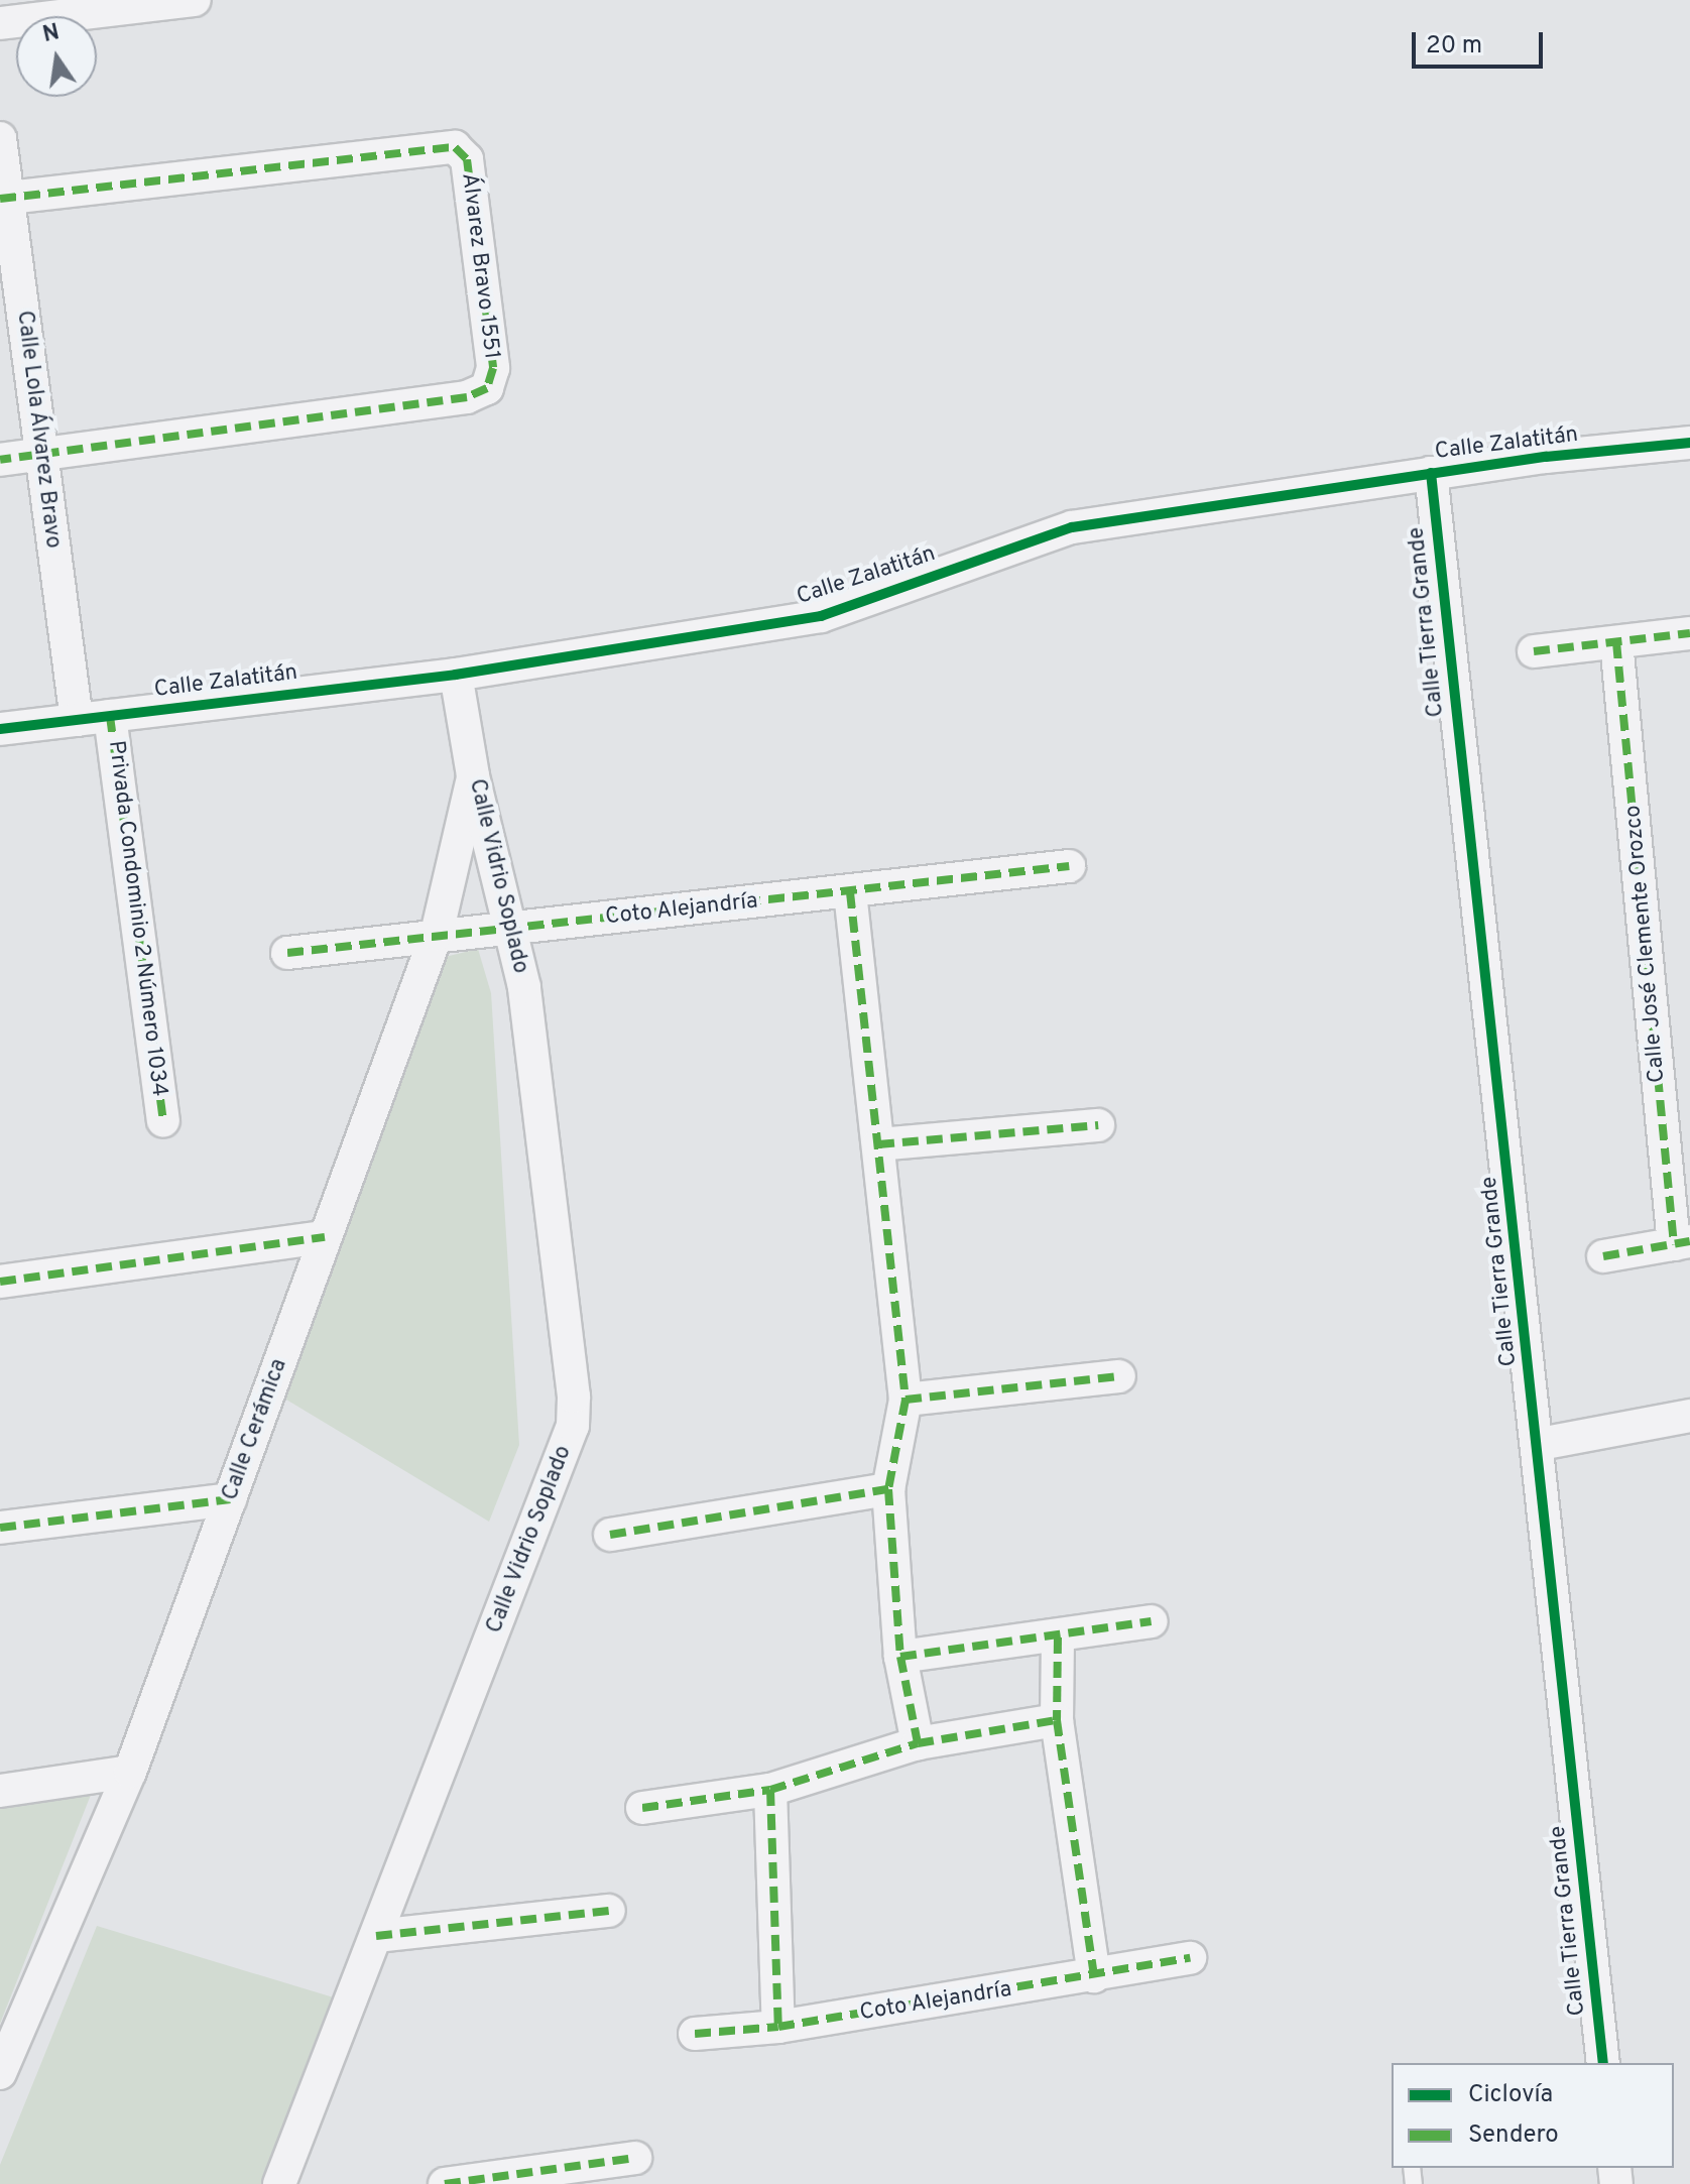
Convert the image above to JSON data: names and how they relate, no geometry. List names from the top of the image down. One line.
{"streets":{"street":["Álvarez Bravo 1551","Calle Lola Álvarez Bravo","Calle Zalatitán","Calle Tierra Grande","Calle Vidrio Soplado","Coto Alejandría","Privada Condominio 2 Número 1034","Calle José Clemente Orozco","Calle Cerámica"]},"crossings":[["Álvarez Bravo 1551","Calle Lola Álvarez Bravo"],["Calle Lola Álvarez Bravo","Calle Zalatitán"],["Calle Zalatitán","Calle Tierra Grande"],["Calle Zalatitán","Calle Vidrio Soplado"],["Calle Zalatitán","Privada Condominio 2 Número 1034"],["Calle Vidrio Soplado","Coto Alejandría"],["Calle Vidrio Soplado","Calle Cerámica"],["Coto Alejandría","Calle Cerámica"]],"legend":["Ciclovía","Sendero"],"scale_bar":"20 m","north":"top"}
